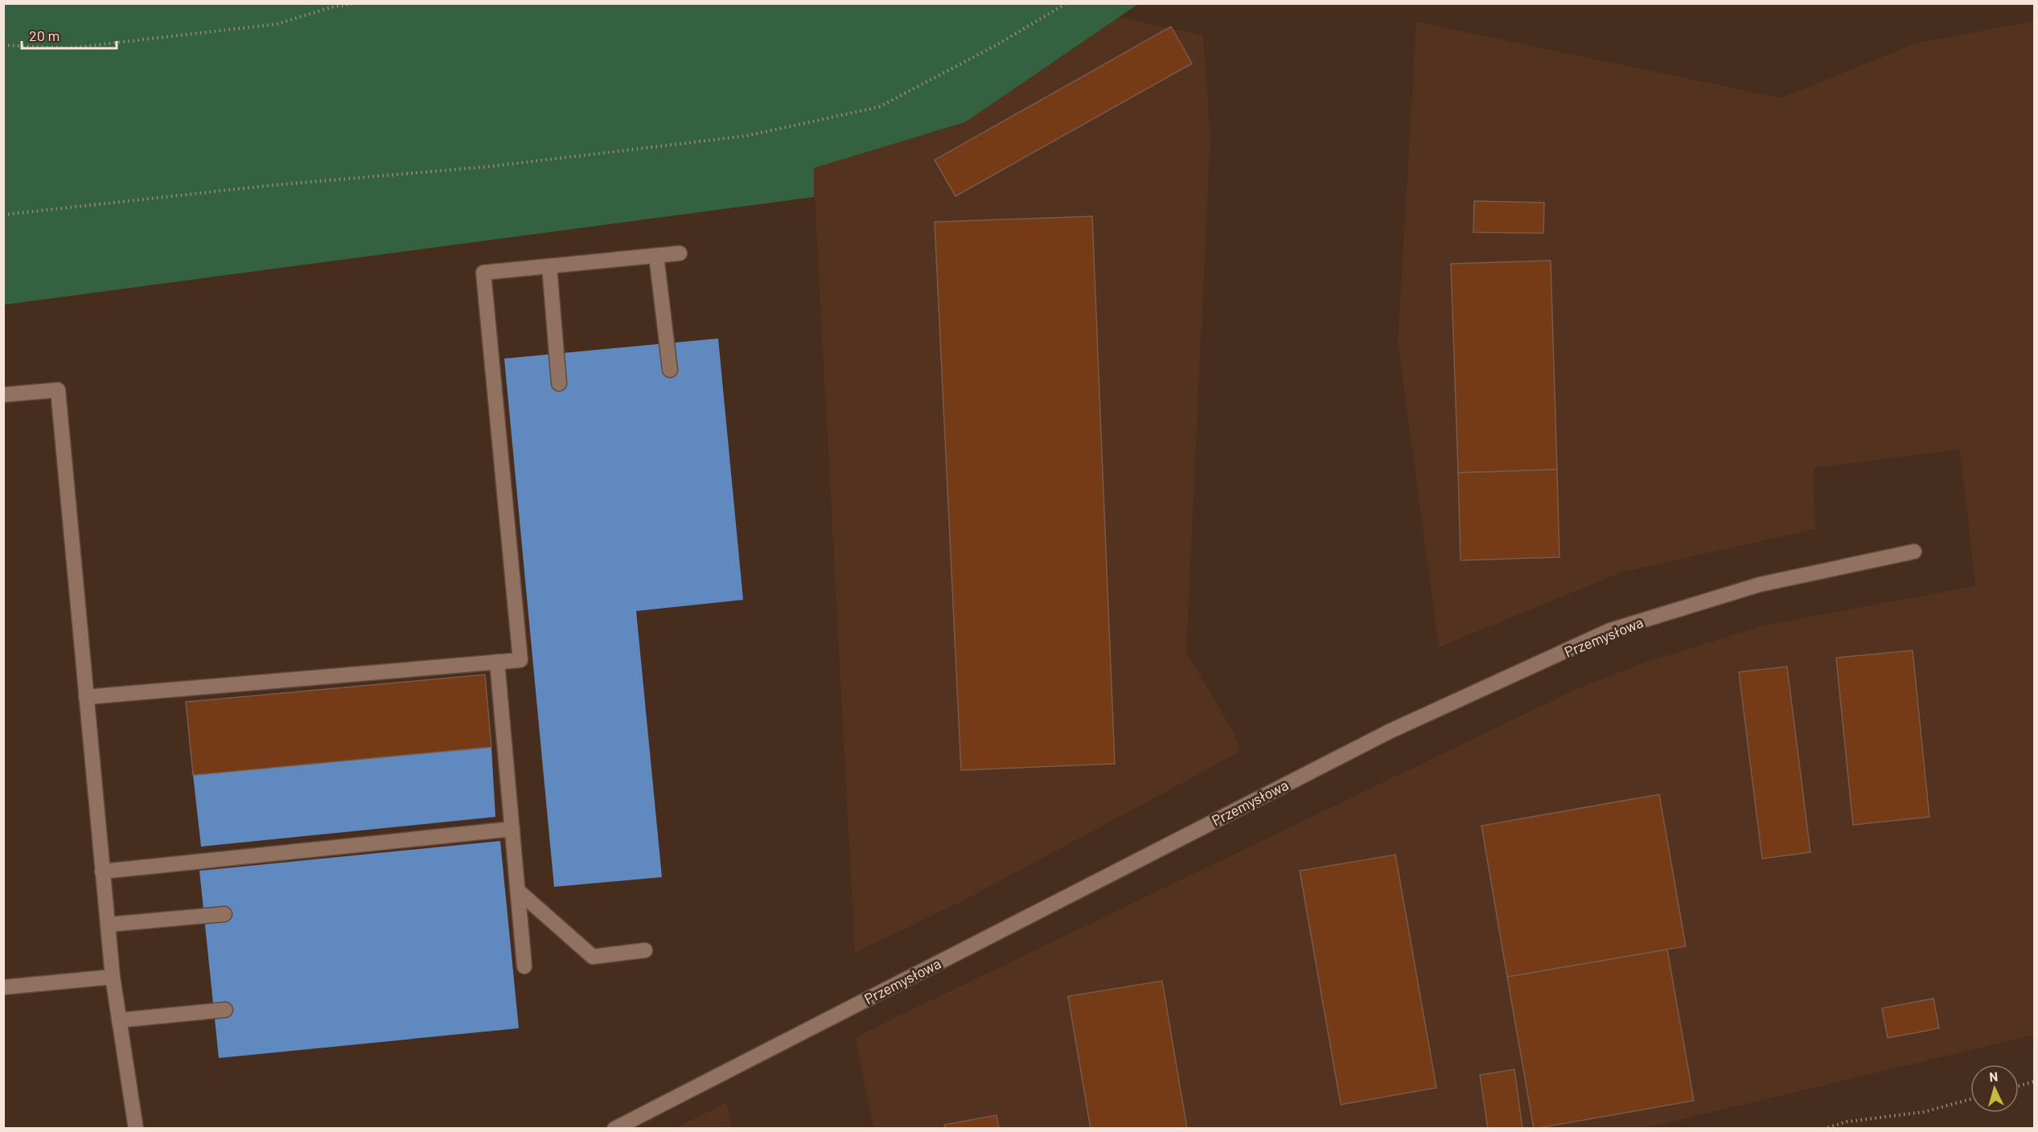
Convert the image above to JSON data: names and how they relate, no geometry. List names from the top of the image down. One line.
{"streets":{"street":["Przemysłowa"]},"scale_bar":"20 m","north":"top"}
